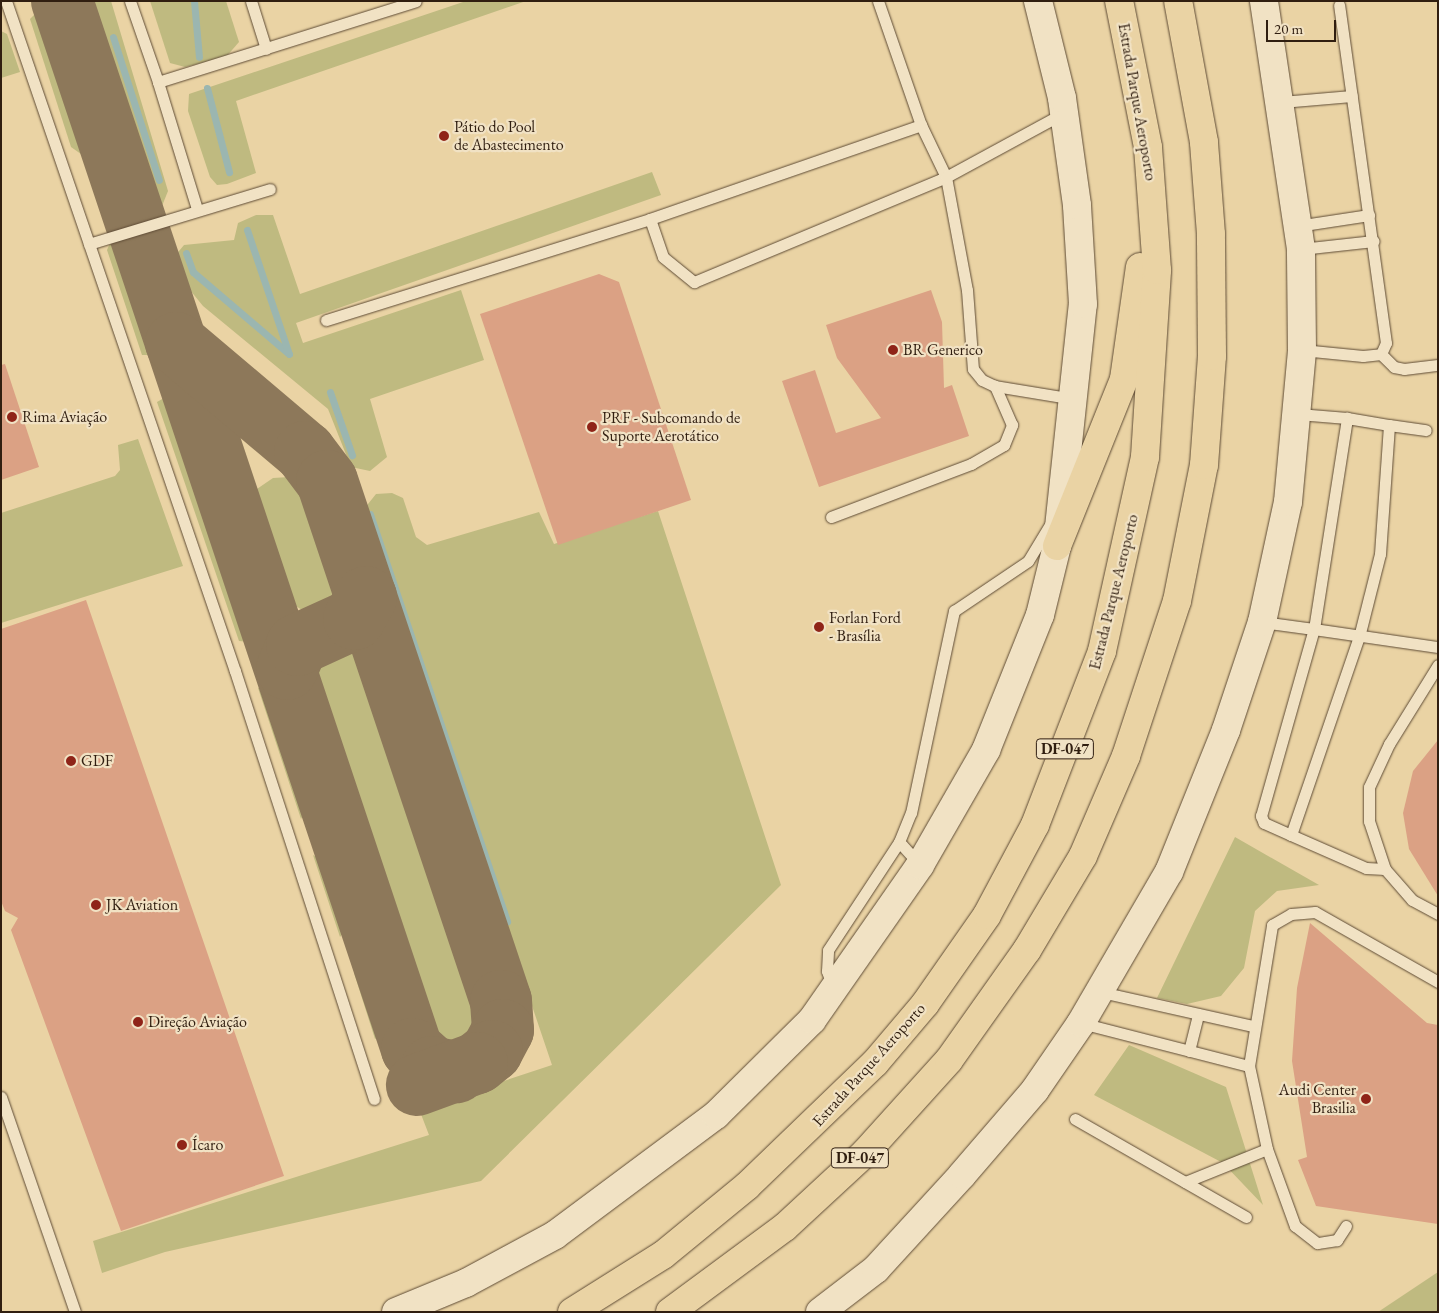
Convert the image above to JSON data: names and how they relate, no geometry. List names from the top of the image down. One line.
{"streets":{"main road":["Estrada Parque Aeroporto","DF-047"]},"places":["Pátio do Pool de Abastecimento","BR Generico","Rima Aviação","PRF - Subcomando de Suporte Aerotático","Forlan Ford - Brasília","GDF","JK Aviation","Direção Aviação","Audi Center Brasilia","Ícaro"],"scale_bar":"20 m"}
